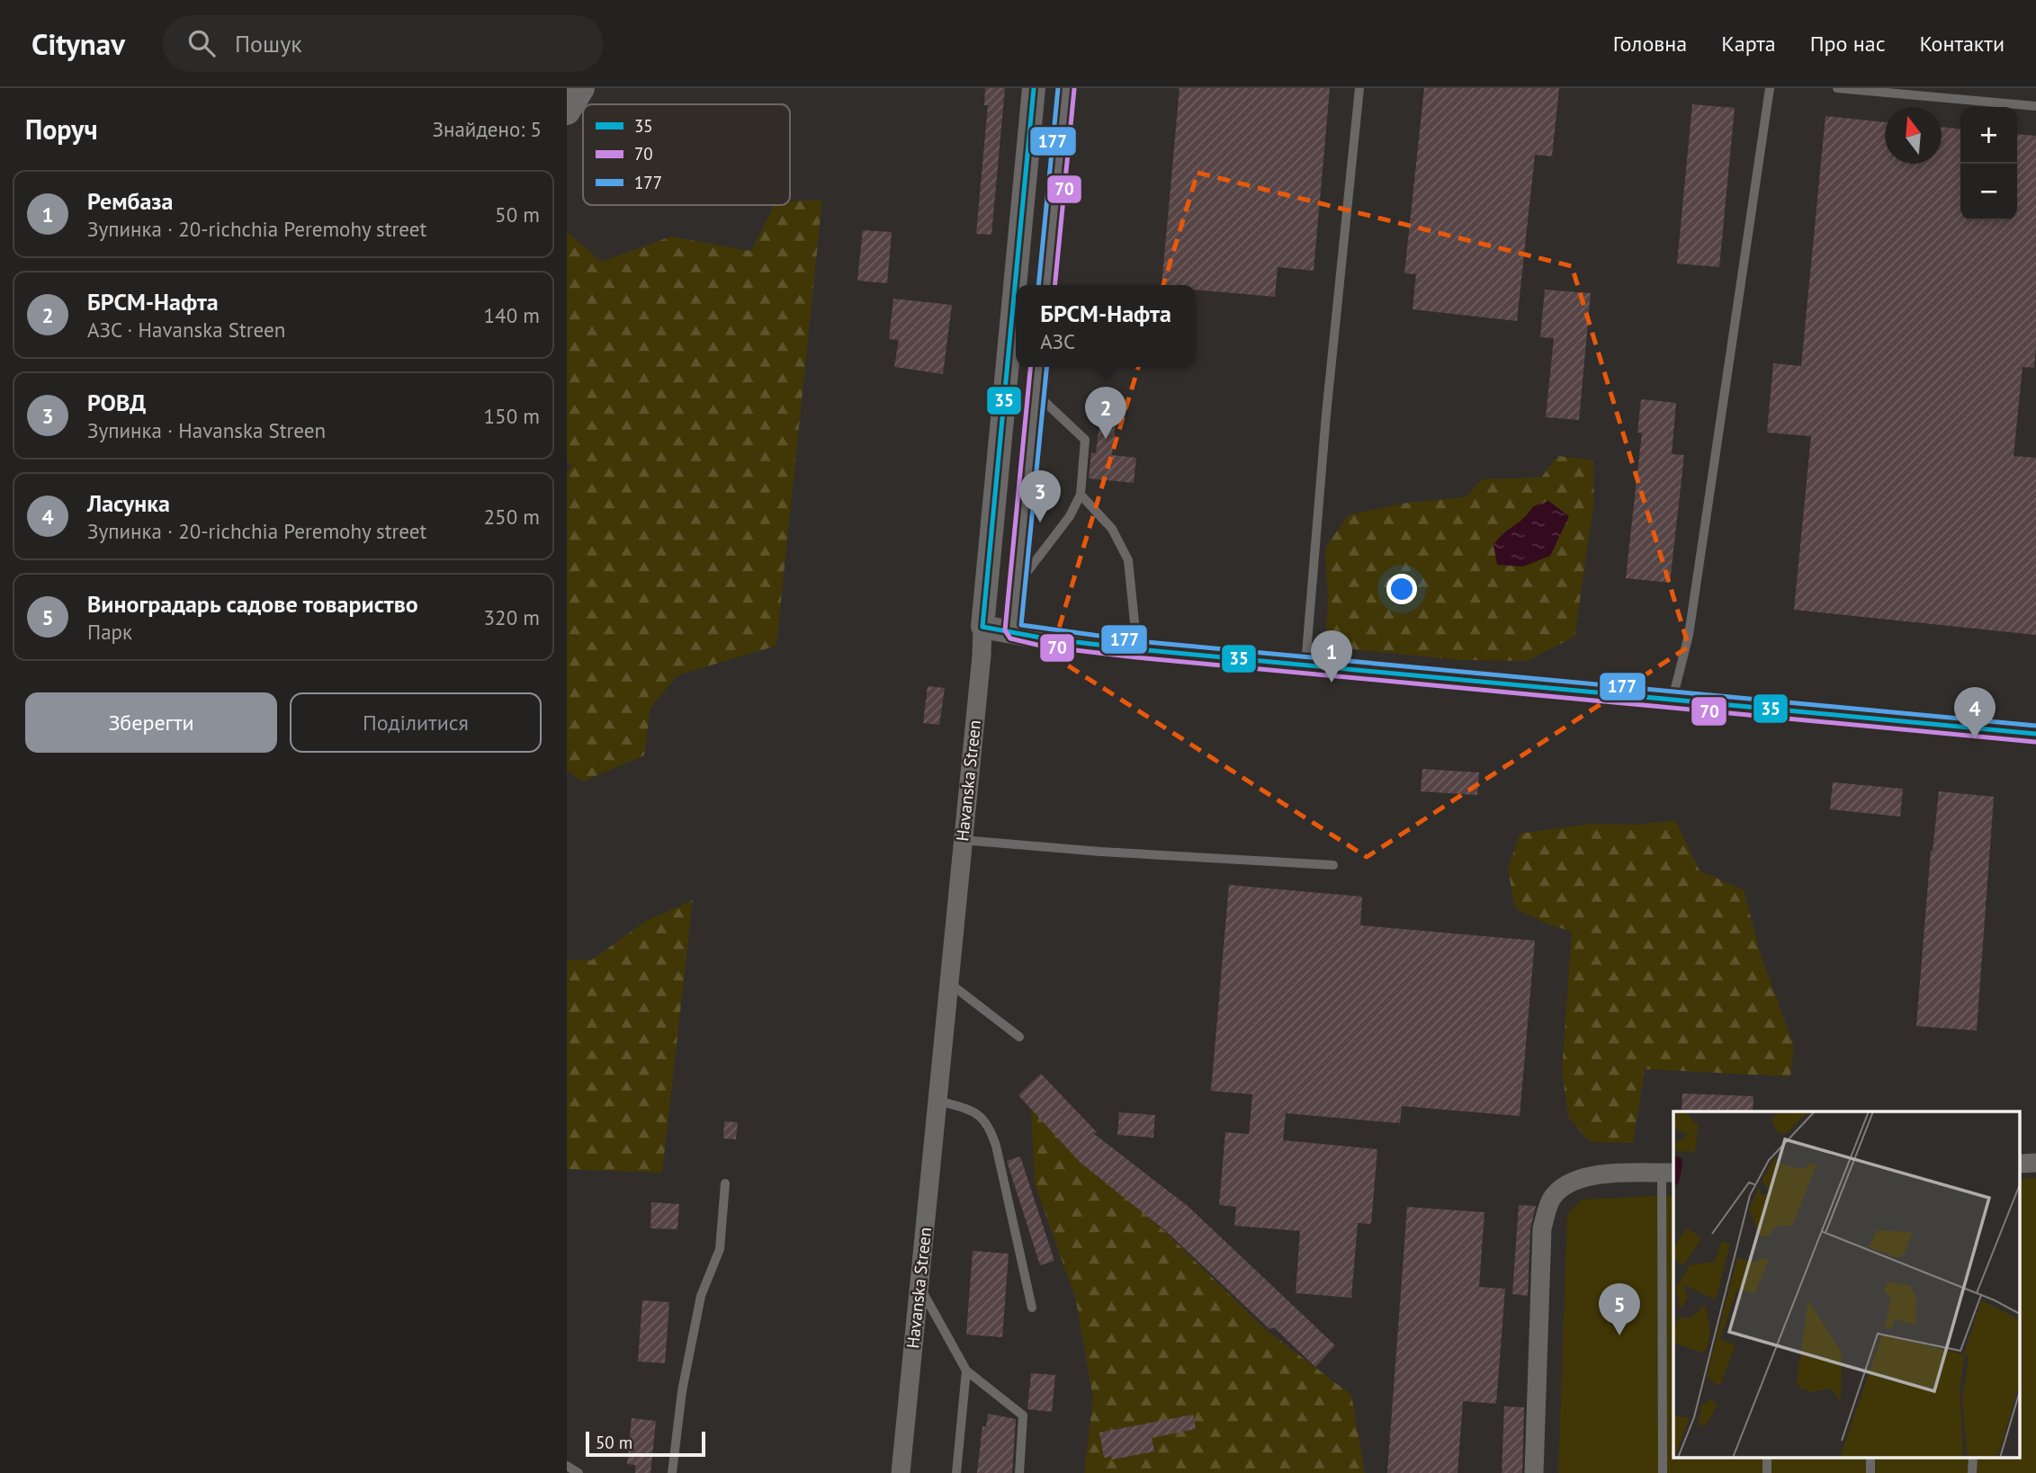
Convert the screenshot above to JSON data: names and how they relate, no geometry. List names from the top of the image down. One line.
{"streets":{"street":["Havanska Streen"]},"lines":["transit line 35","transit line 177","transit line 70"],"legend":["35","70","177"],"scale_bar":"50 m","north":"top","page":{"header":"Citynav","search":"Пошук","nav":["Головна","Карта","Про нас","Контакти"],"heading":["Поруч","Знайдено: 5"],"map_buttons":["+","−"],"list":[{"mark":"1","name":"Рембаза","note":"Зупинка · 20-richchia Peremohy street","value":"50 m"},{"mark":"2","name":"БРСМ-Нафта","note":"АЗС · Havanska Streen","value":"140 m"},{"mark":"3","name":"РОВД","note":"Зупинка · Havanska Streen","value":"150 m"},{"mark":"4","name":"Ласунка","note":"Зупинка · 20-richchia Peremohy street","value":"250 m"},{"mark":"5","name":"Виноградарь садове товариство","note":"Парк","value":"320 m"}],"popup":["БРСМ-Нафта","АЗС"],"pins":["2","3","1","4","5"],"buttons":["Зберегти","Поділитися"],"scale":"50 m"}}
